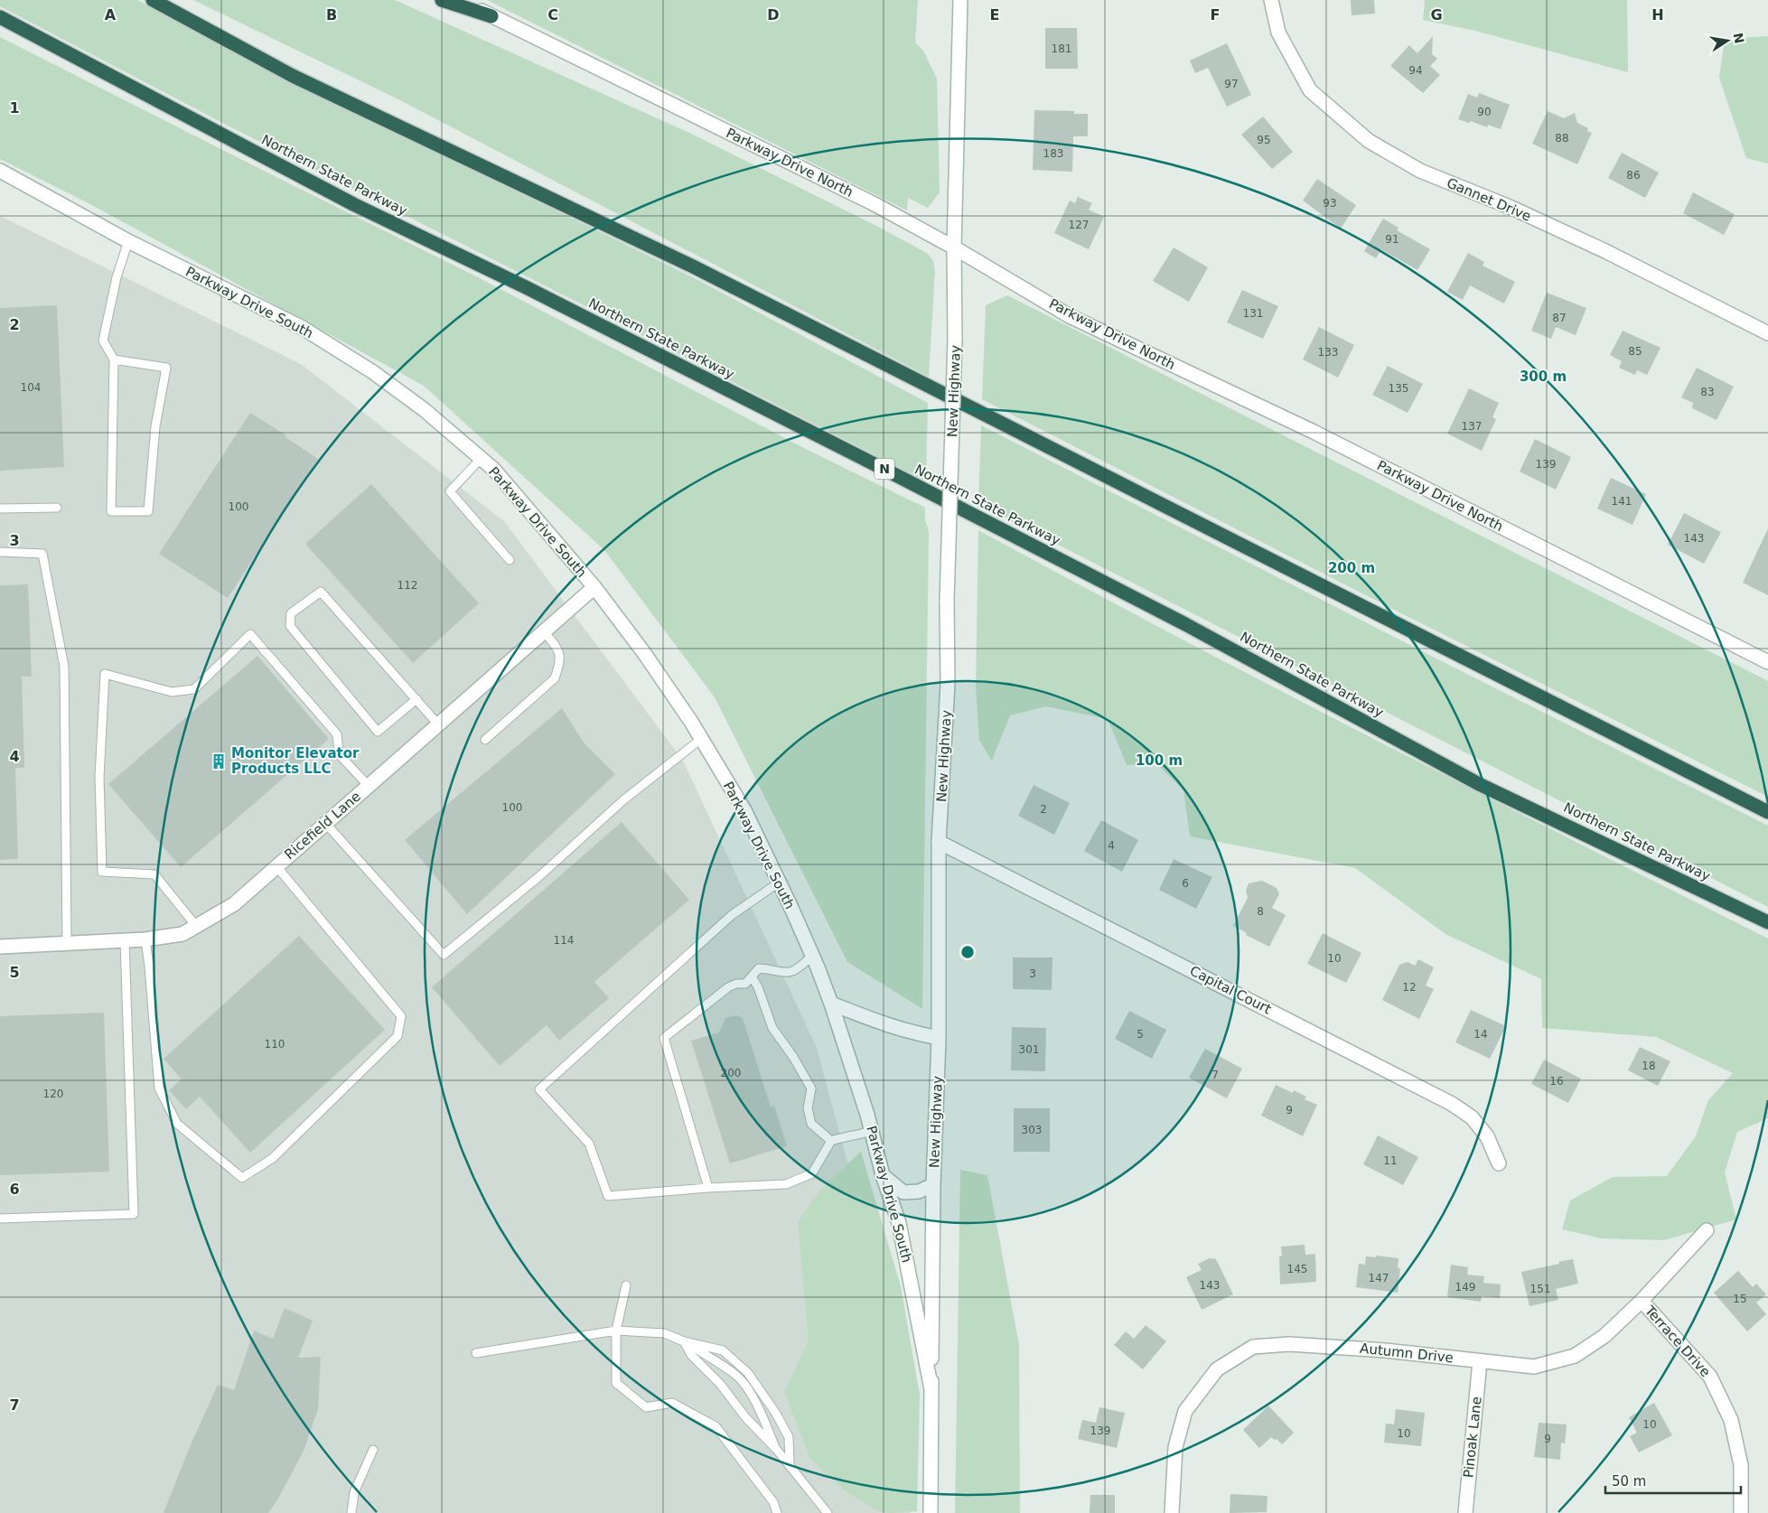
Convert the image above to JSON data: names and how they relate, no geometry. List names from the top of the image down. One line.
{"streets":{"highway":["Northern State Parkway","N"],"street":["Parkway Drive North","Gannet Drive","Parkway Drive South","New Highway","Ricefield Lane","Capital Court","Terrace Drive","Autumn Drive","Pinoak Lane"]},"crossings":[["Parkway Drive North","New Highway"],["Parkway Drive South","New Highway"],["Parkway Drive South","Ricefield Lane"],["New Highway","Capital Court"],["Terrace Drive","Autumn Drive"],["Autumn Drive","Pinoak Lane"]],"places":{"building":["Monitor Elevator Products LLC"]},"house_numbers":["181","94","97","90","88","95","183","86","93","127","91","131","87","85","133","104","135","83","137","139","141","100","143","112","100","2","4","6","8","114","10","3","12","5","14","110","301","18","200","7","16","120","9","303","11","145","147","143","149","151","15","10","139","10","9"],"scale_bar":"50 m","north":"right","grid":{"columns":["A","B","C","D","E","F","G","H"],"rows":["1","2","3","4","5","6","7"]},"rings":["300 m","200 m","100 m"]}
